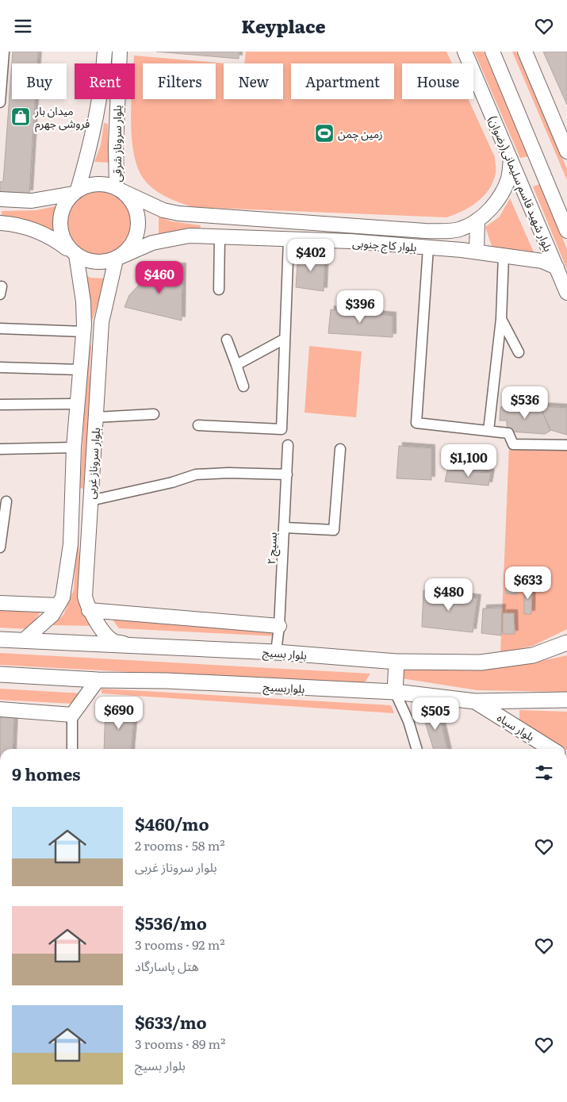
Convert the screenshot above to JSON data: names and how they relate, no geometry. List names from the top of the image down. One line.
{"streets":{"main road":["بلوار سروناز شرقی","بلوار شهید قاسم سلیمانی(رضوان)","بلوار کاج جنوبی","بلوار سروناز غربی","بلوار بسیج","بلواربسیج","بلوار سپاه"],"street":["بسیج ۲"]},"crossings":[["بلوار سروناز شرقی","بلوار کاج جنوبی"],["بلوار سروناز شرقی","بلوار سروناز غربی"],["بلوار شهید قاسم سلیمانی(رضوان)","بلوار کاج جنوبی"],["بلوار کاج جنوبی","بلوار سروناز غربی"],["بلوار سروناز غربی","بلوار بسیج"],["بسیج ۲","بلوار بسیج"],["بلواربسیج","بلوار سپاه"]],"places":{"shop":["میدان بار فروشی جهرم"],"sports":["زمین چمن"]},"page":{"header":"Keyplace","chip":["Buy","Rent","Filters","New","Apartment","House"],"price":["$402","$460","$396","$536","$1,100","$633","$480","$690","$505"],"heading":"9 homes","list":[{"name":"$460/mo","note":"2 rooms · 58 m² · بلوار سروناز غربی"},{"name":"$536/mo","note":"3 rooms · 92 m² · هتل پاسارگاد"},{"name":"$633/mo","note":"3 rooms · 89 m² · بلوار بسیج"}]}}
